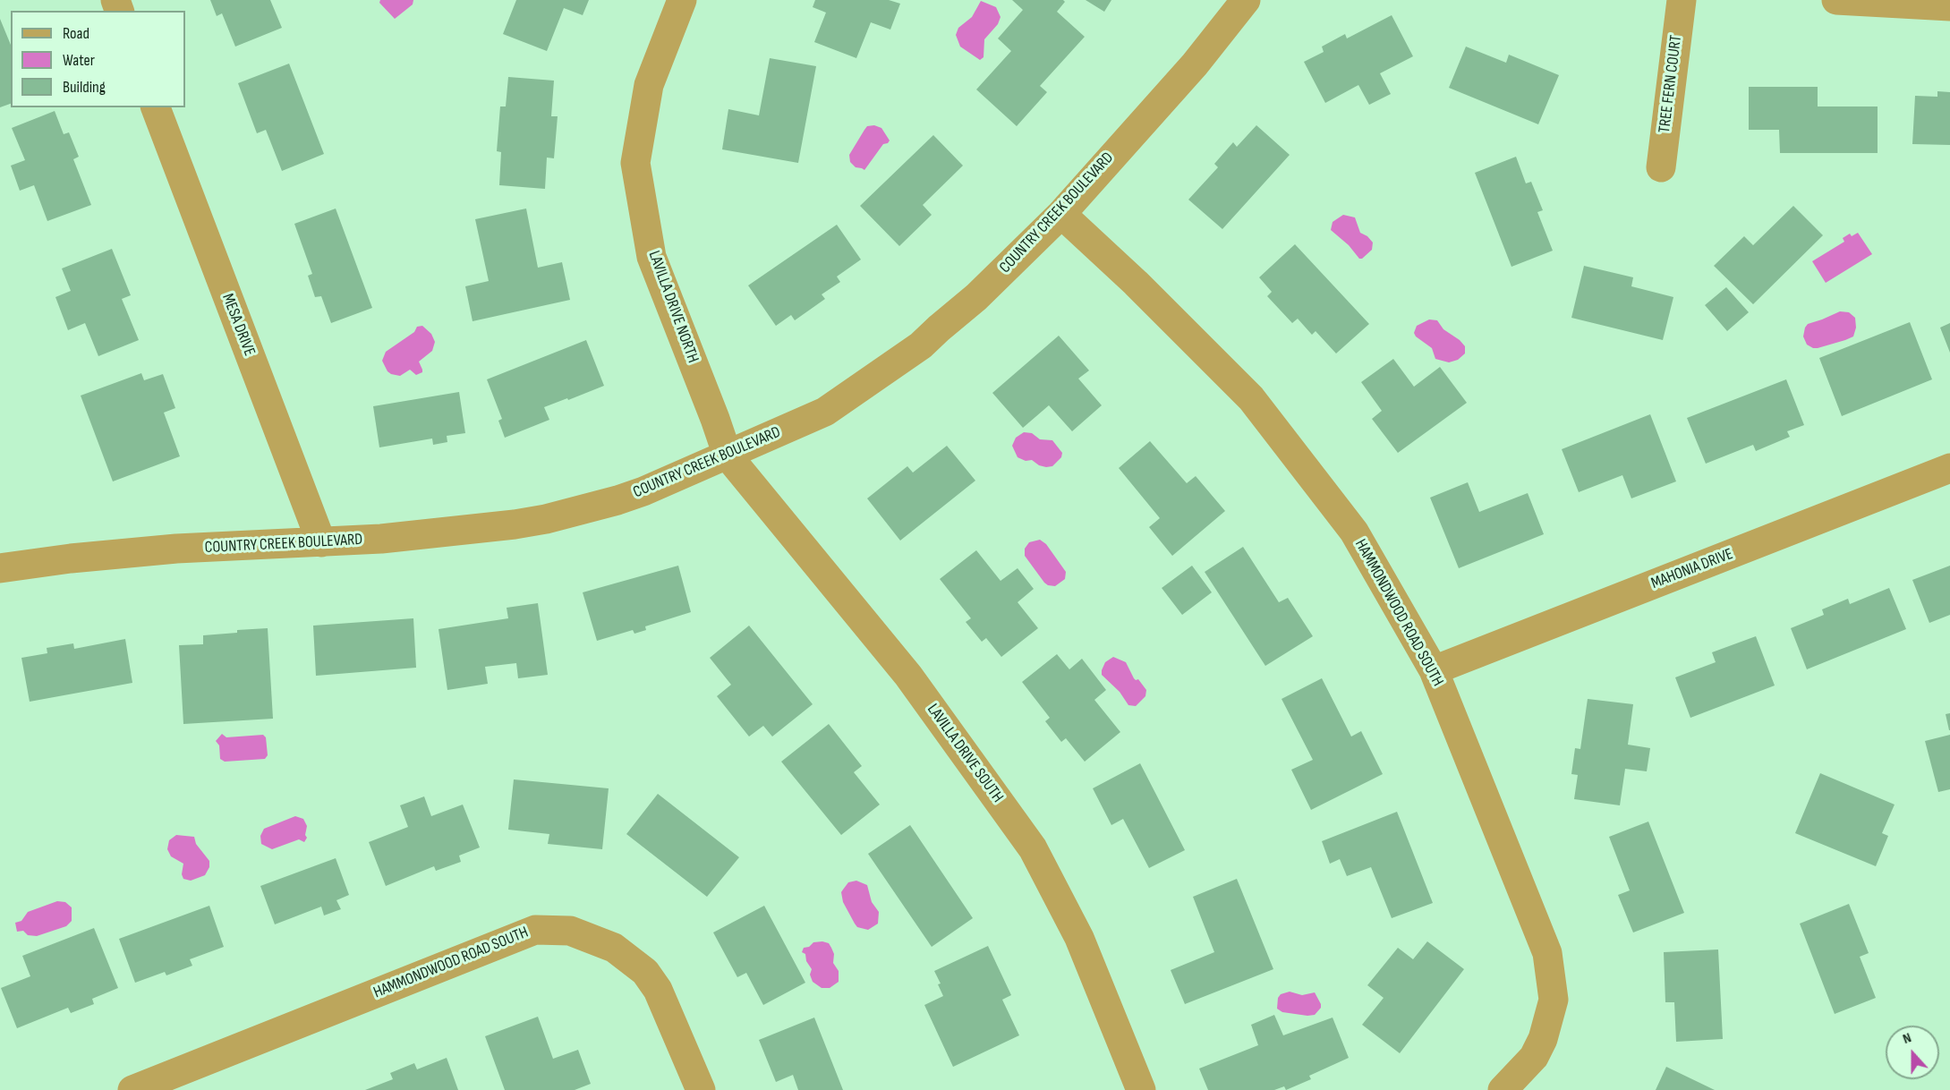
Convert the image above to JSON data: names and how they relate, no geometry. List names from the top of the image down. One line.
{"streets":{"street":["TREE FERN COURT","COUNTRY CREEK BOULEVARD","LAVILLA DRIVE NORTH","MESA DRIVE","MAHONIA DRIVE","HAMMONDWOOD ROAD SOUTH","LAVILLA DRIVE SOUTH"]},"crossings":[["COUNTRY CREEK BOULEVARD","LAVILLA DRIVE NORTH"],["COUNTRY CREEK BOULEVARD","MESA DRIVE"],["COUNTRY CREEK BOULEVARD","HAMMONDWOOD ROAD SOUTH"],["COUNTRY CREEK BOULEVARD","LAVILLA DRIVE SOUTH"],["LAVILLA DRIVE NORTH","LAVILLA DRIVE SOUTH"],["MAHONIA DRIVE","HAMMONDWOOD ROAD SOUTH"]],"legend":["Road","Water","Building"],"north":"top"}
